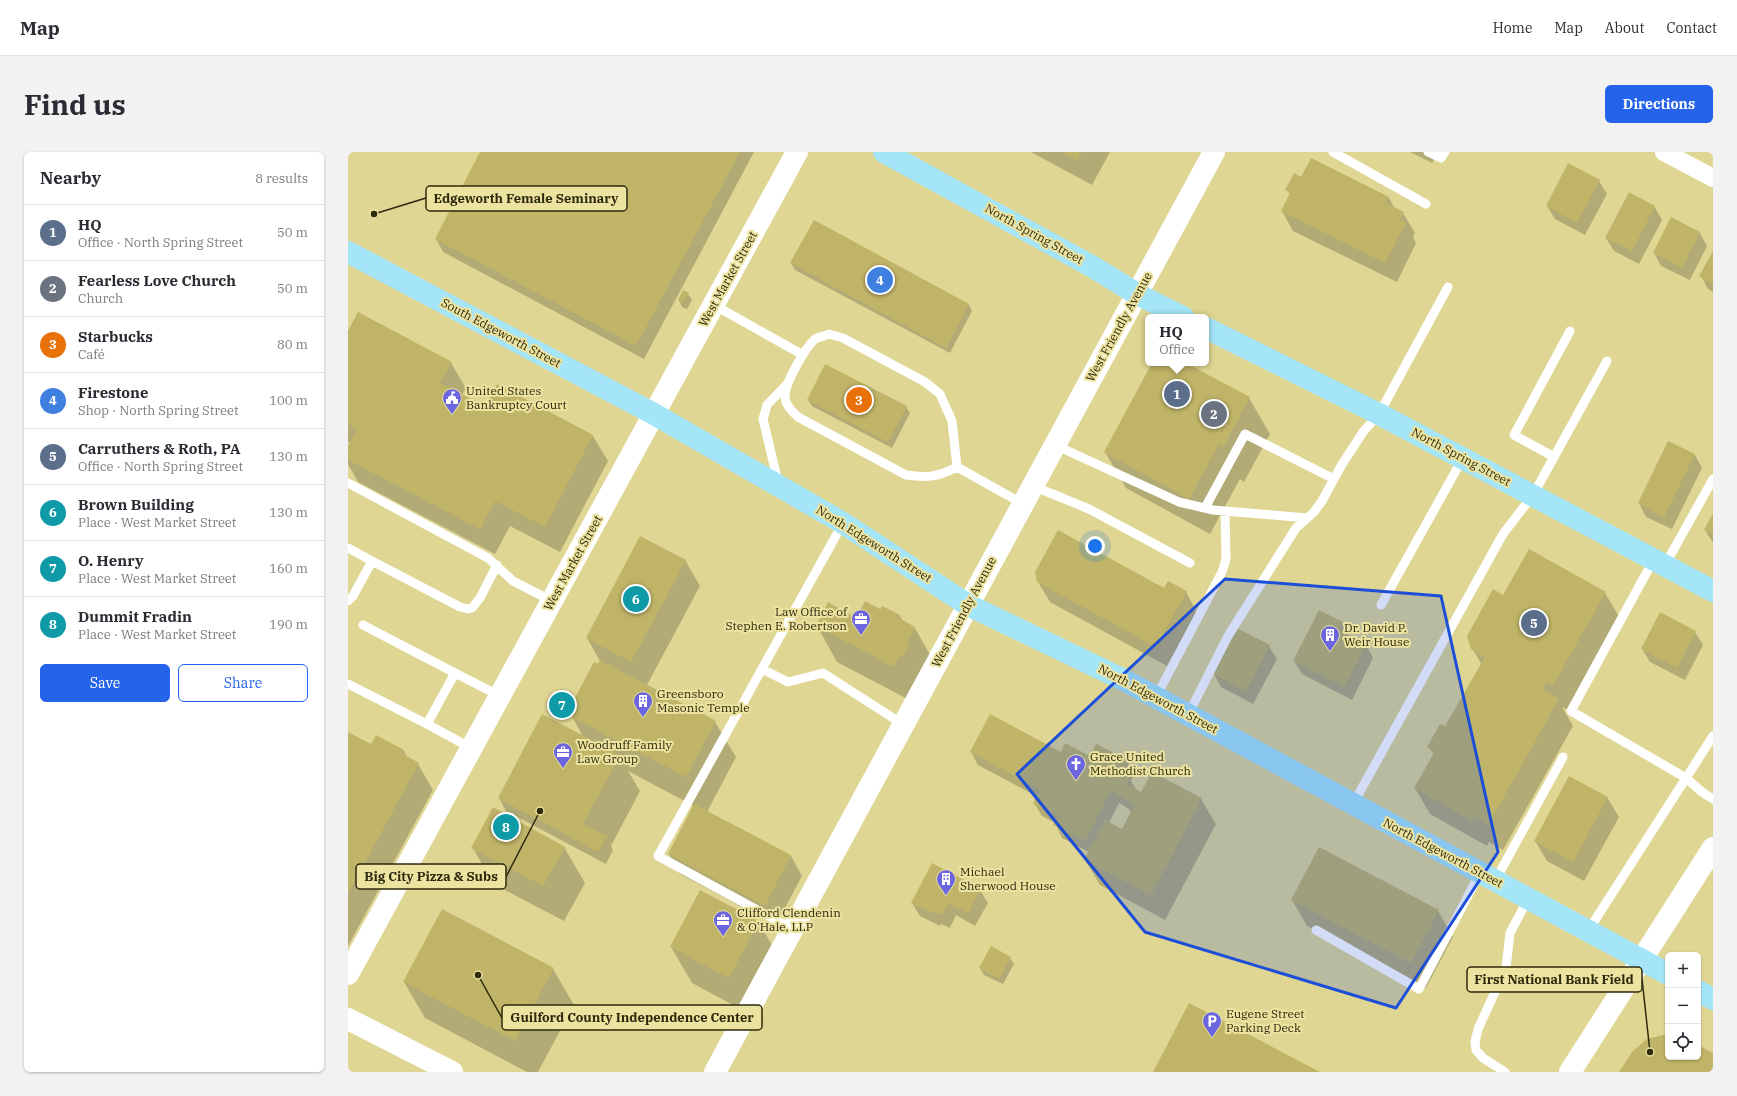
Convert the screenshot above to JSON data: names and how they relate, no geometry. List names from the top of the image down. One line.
{"streets":{"main road":["North Spring Street","West Market Street","West Friendly Avenue","South Edgeworth Street","North Edgeworth Street"]},"crossings":[["North Spring Street","West Friendly Avenue"],["West Market Street","South Edgeworth Street"],["West Market Street","North Edgeworth Street"],["West Friendly Avenue","North Edgeworth Street"],["South Edgeworth Street","North Edgeworth Street"]],"places":{"other":["Edgeworth Female Seminary","Big City Pizza & Subs","Guilford County Independence Center","First National Bank Field"],"public building":["United States Bankruptcy Court"],"office":["Law Office of Stephen E. Robertson","Woodruff Family Law Group","Clifford Clendenin & O'Hale, LLP"],"building":["Dr. David P. Weir House","Greensboro Masonic Temple","Michael Sherwood House"],"church":["Grace United Methodist Church"],"parking":["Eugene Street Parking Deck"]},"page":{"header":"Map","nav":["Home","Map","About","Contact"],"buttons":["Directions",["Save","Share"]],"title":"Find us","heading":["Nearby","8 results"],"list":[{"mark":"1","name":"HQ","note":"Office · North Spring Street","value":"50 m"},{"mark":"2","name":"Fearless Love Church","note":"Church","value":"50 m"},{"mark":"3","name":"Starbucks","note":"Café","value":"80 m"},{"mark":"4","name":"Firestone","note":"Shop · North Spring Street","value":"100 m"},{"mark":"5","name":"Carruthers & Roth, PA","note":"Office · North Spring Street","value":"130 m"},{"mark":"6","name":"Brown Building","note":"Place · West Market Street","value":"130 m"},{"mark":"7","name":"O. Henry","note":"Place · West Market Street","value":"160 m"},{"mark":"8","name":"Dummit Fradin","note":"Place · West Market Street","value":"190 m"}],"pins":["4","1","3","2","6","5","7","8"],"popup":["HQ","Office"],"map_buttons":["+","−"]}}
